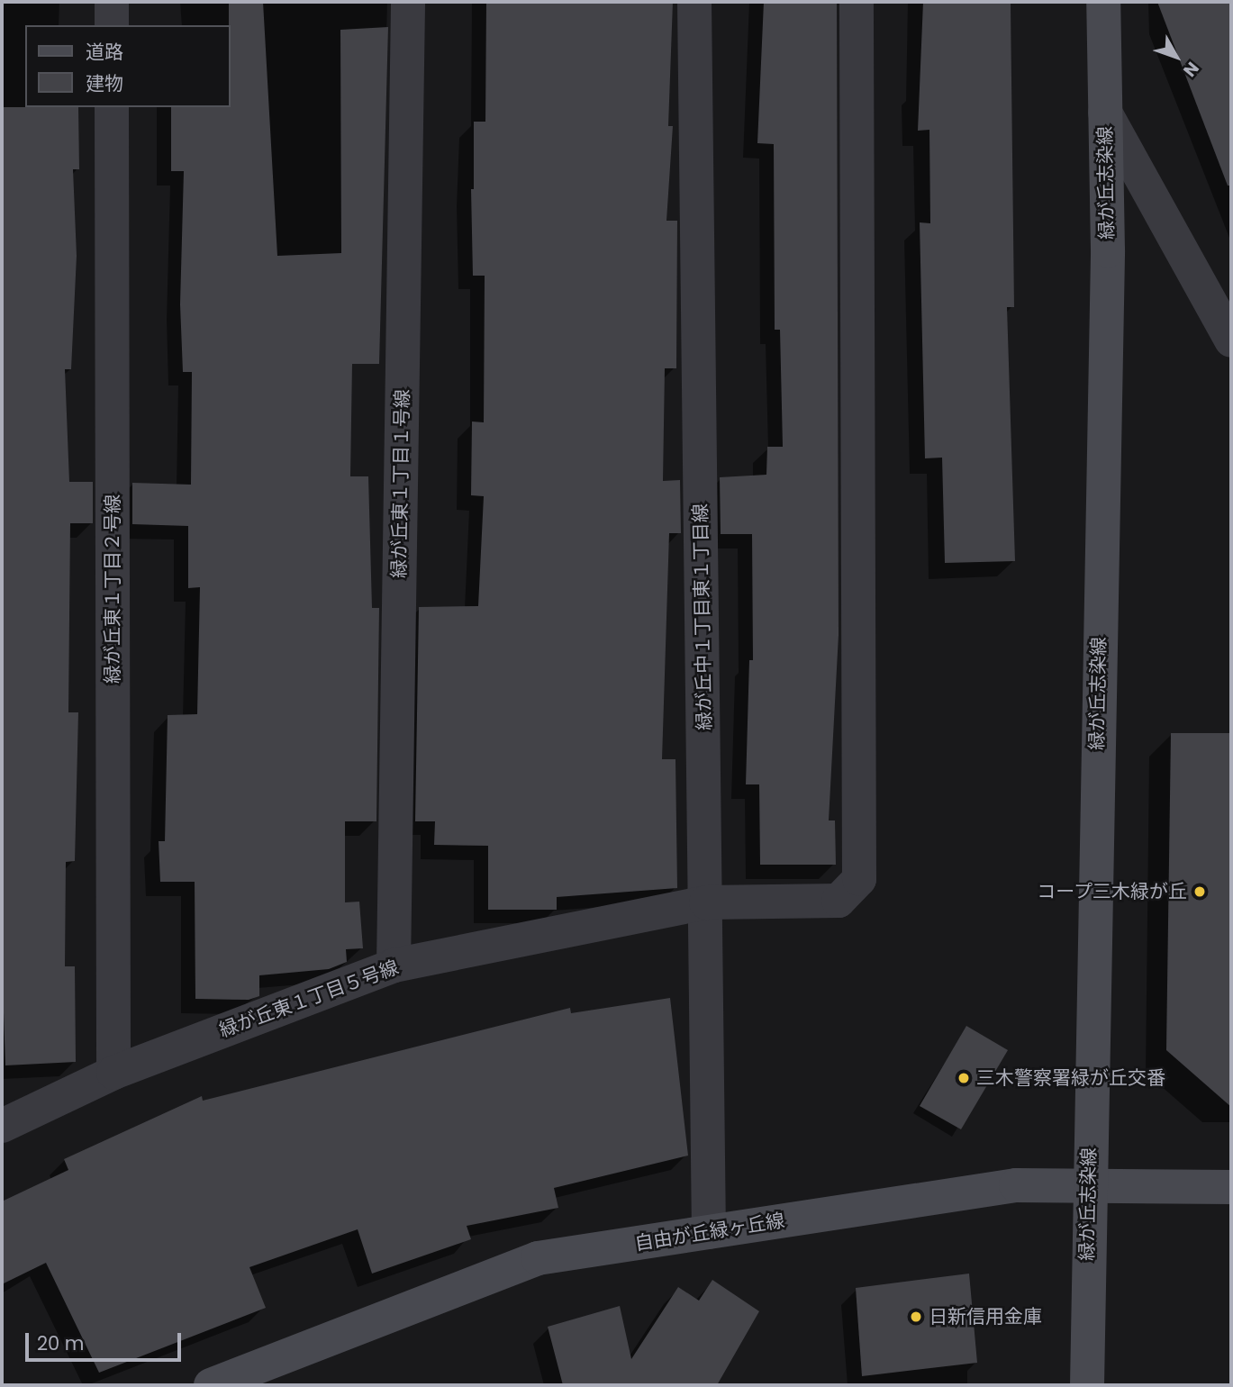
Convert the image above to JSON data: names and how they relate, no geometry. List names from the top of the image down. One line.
{"streets":{"street":["緑が丘志染線","緑が丘東１丁目１号線","緑が丘東１丁目２号線","緑が丘中１丁目東１丁目線","緑が丘東１丁目５号線","自由が丘緑ヶ丘線"]},"crossings":[["緑が丘志染線","自由が丘緑ヶ丘線"],["緑が丘東１丁目１号線","緑が丘東１丁目５号線"],["緑が丘東１丁目２号線","緑が丘東１丁目５号線"],["緑が丘中１丁目東１丁目線","緑が丘東１丁目５号線"],["緑が丘中１丁目東１丁目線","自由が丘緑ヶ丘線"]],"places":["コープ三木緑が丘","三木警察署緑が丘交番","日新信用金庫"],"legend":["道路","建物"],"scale_bar":"20 m","north":"bottom right"}
